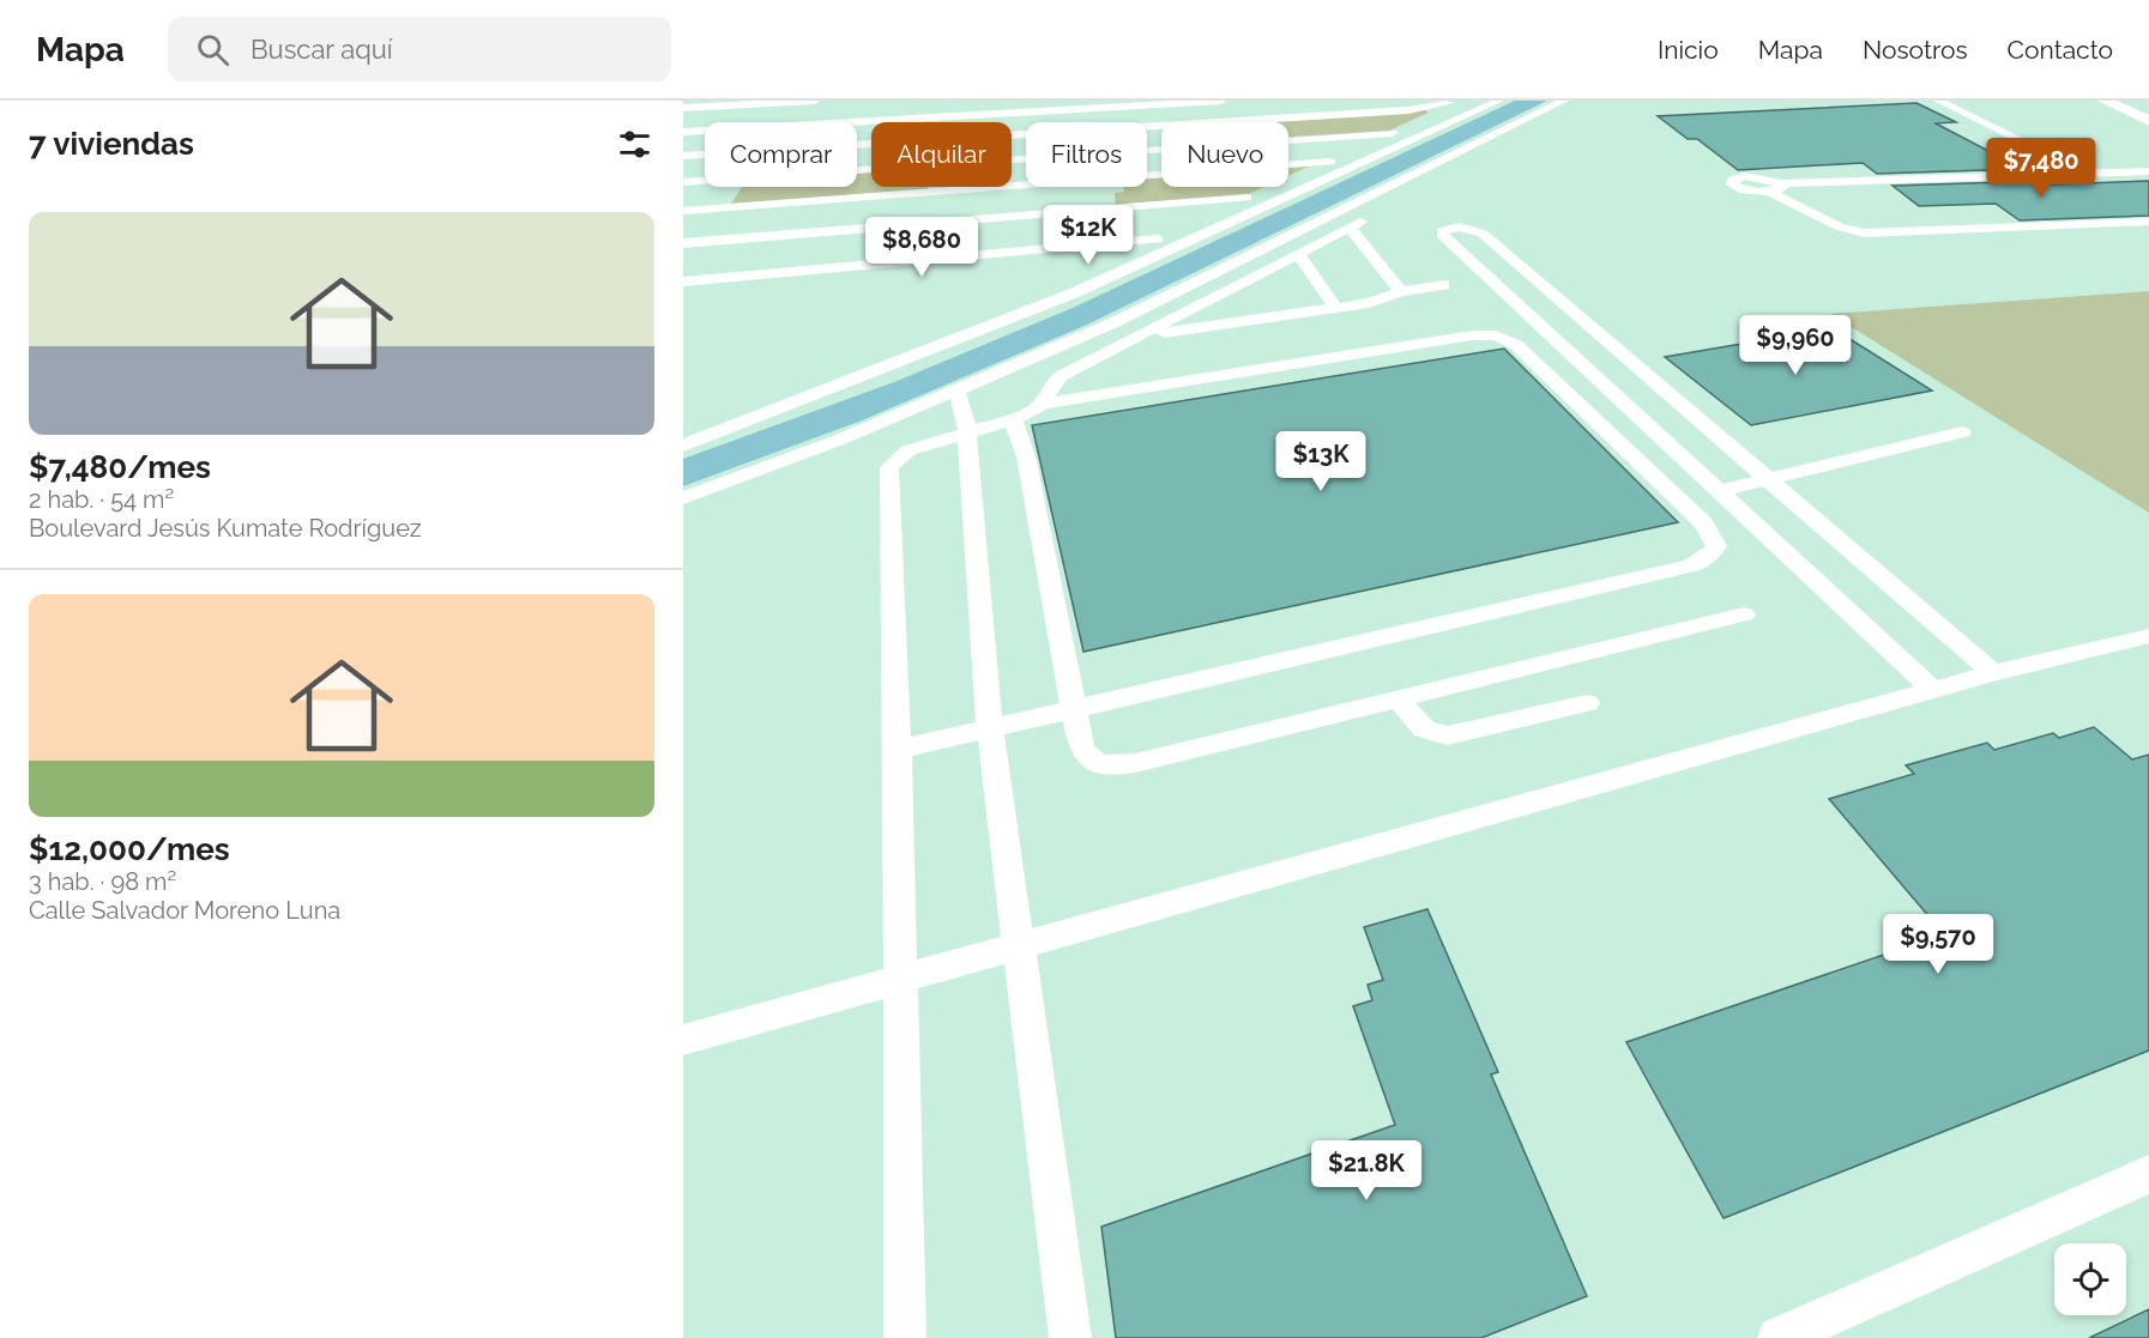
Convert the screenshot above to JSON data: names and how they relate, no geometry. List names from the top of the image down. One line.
{"page":{"header":"Mapa","search":"Buscar aquí","nav":["Inicio","Mapa","Nosotros","Contacto"],"heading":"7 viviendas","chip":["Comprar","Alquilar","Filtros","Nuevo"],"price":["$7,480","$12K","$8,680","$9,960","$13K","$9,570","$21.8K"],"list":[{"name":"$7,480/mes","note":"2 hab. · 54 m² · Boulevard Jesús Kumate Rodríguez"},{"name":"$12,000/mes","note":"3 hab. · 98 m² · Calle Salvador Moreno Luna"}]}}
